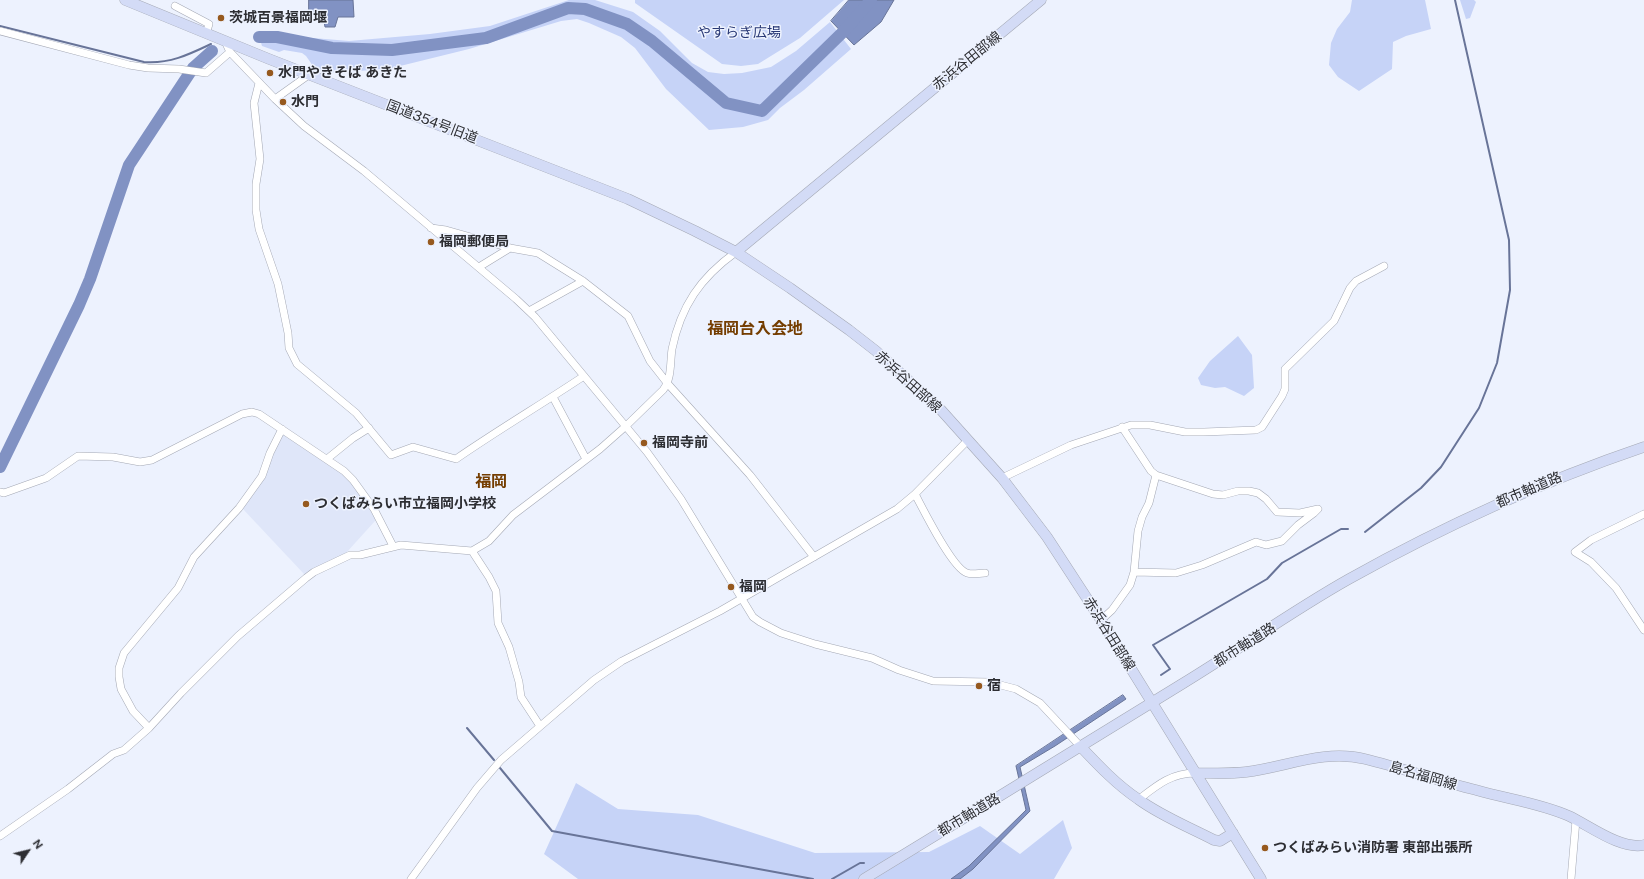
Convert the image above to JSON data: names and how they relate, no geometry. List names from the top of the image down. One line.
{"streets":{"main road":["赤浜谷田部線","国道354号旧道","都市軸道路","島名福岡線"]},"crossings":[["赤浜谷田部線","国道354号旧道"],["赤浜谷田部線","都市軸道路"],["赤浜谷田部線","島名福岡線"]],"districts":["福岡台入会地","福岡"],"parks":["やすらぎ広場"],"places":["茨城百景福岡堰","水門やきそば あきた","水門","福岡郵便局","福岡寺前","つくばみらい市立福岡小学校","福岡","宿","つくばみらい消防署 東部出張所"],"north":"top right"}
